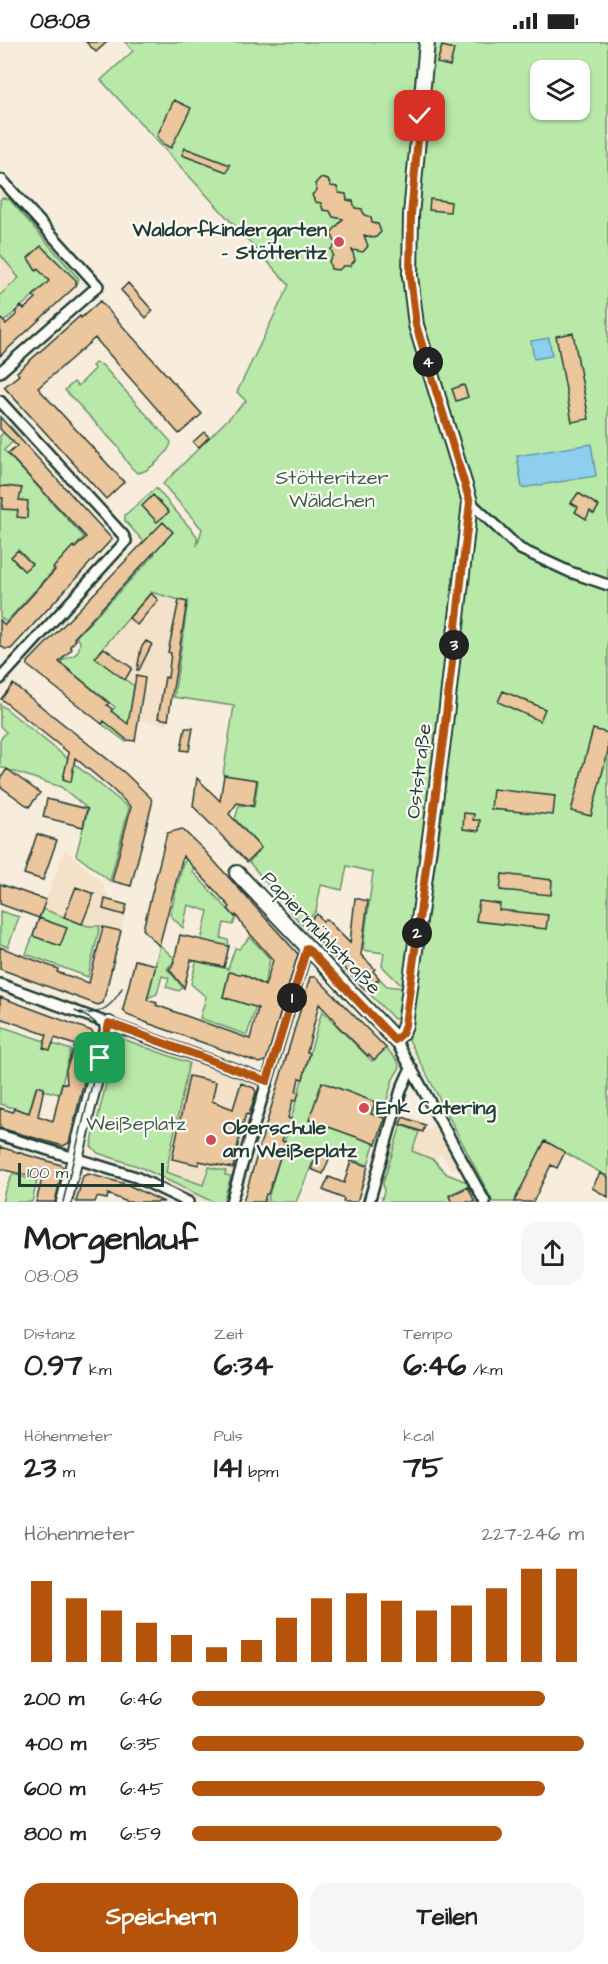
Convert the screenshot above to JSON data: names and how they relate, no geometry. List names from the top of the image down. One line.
{"streets":{"street":["Oststraße","Papiermühlstraße"]},"crossings":[["Oststraße","Papiermühlstraße"]],"parks":["Stötteritzer Wäldchen","Weißeplatz"],"places":["Waldorfkindergarten - Stötteritz","Enk Catering","Oberschule am Weißeplatz"],"scale_bar":"100 m","page":{"status":"08:08","pins":["4","3","2","1"],"scale":"100 m","heading":["Morgenlauf","08:08"],"stats":[["Distanz","0.97 km"],["Zeit","6:34"],["Tempo","6:46 /km"],["Höhenmeter","23 m"],["Puls","141 bpm"],["kcal","75"]],"chart":["Höhenmeter","227–246 m"],"list":[{"name":"200 m","note":"6:46"},{"name":"400 m","note":"6:35"},{"name":"600 m","note":"6:45"},{"name":"800 m","note":"6:59"}],"buttons":["Speichern","Teilen"]}}
